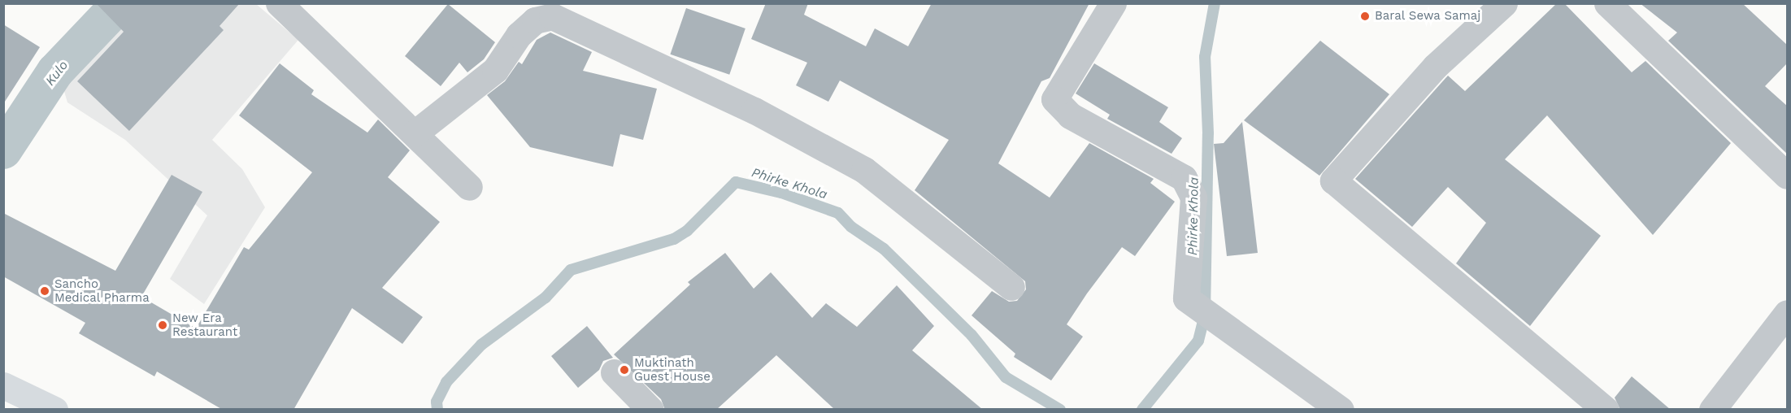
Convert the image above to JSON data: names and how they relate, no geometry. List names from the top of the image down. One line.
{"water":["Kulo","Phirke Khola"],"places":["Baral Sewa Samaj","Sancho Medical Pharma","New Era Restaurant","Muktinath Guest House"]}
